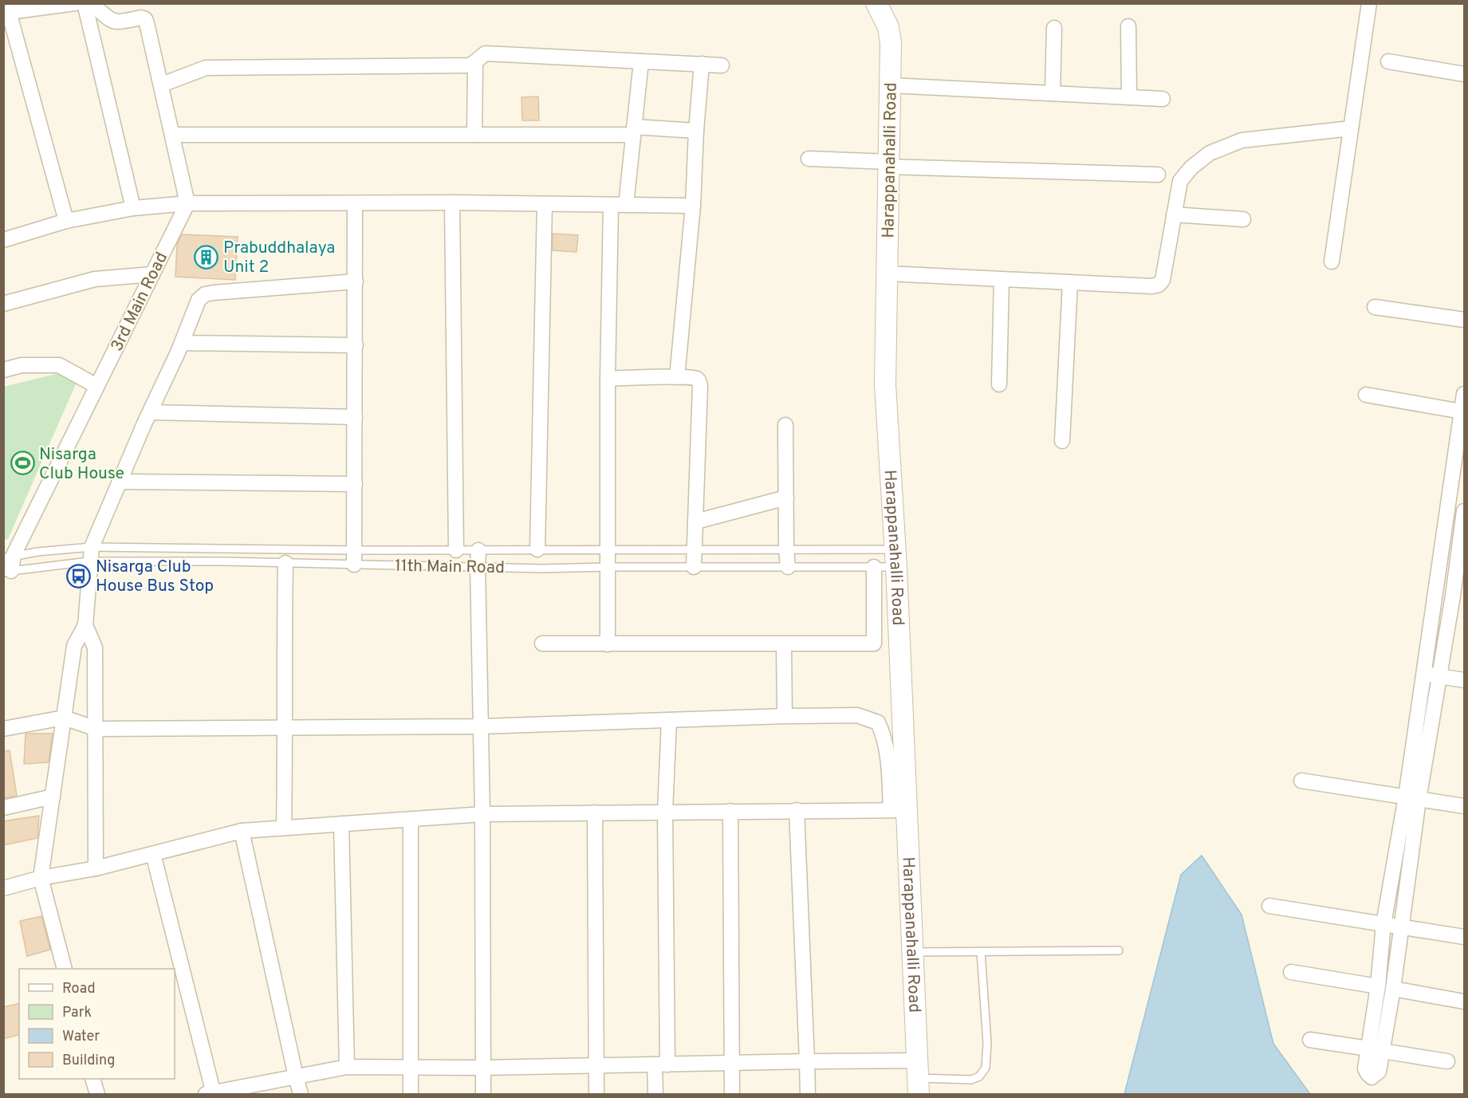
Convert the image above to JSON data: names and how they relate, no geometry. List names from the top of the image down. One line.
{"streets":{"street":["Harappanahalli Road","3rd Main Road"],"lane":["11th Main Road"]},"crossings":[["Harappanahalli Road","11th Main Road"],["3rd Main Road","11th Main Road"]],"places":{"building":["Prabuddhalaya Unit 2"],"sports":["Nisarga Club House"],"bus stop":["Nisarga Club House Bus Stop"]},"legend":["Road","Park","Water","Building"]}
